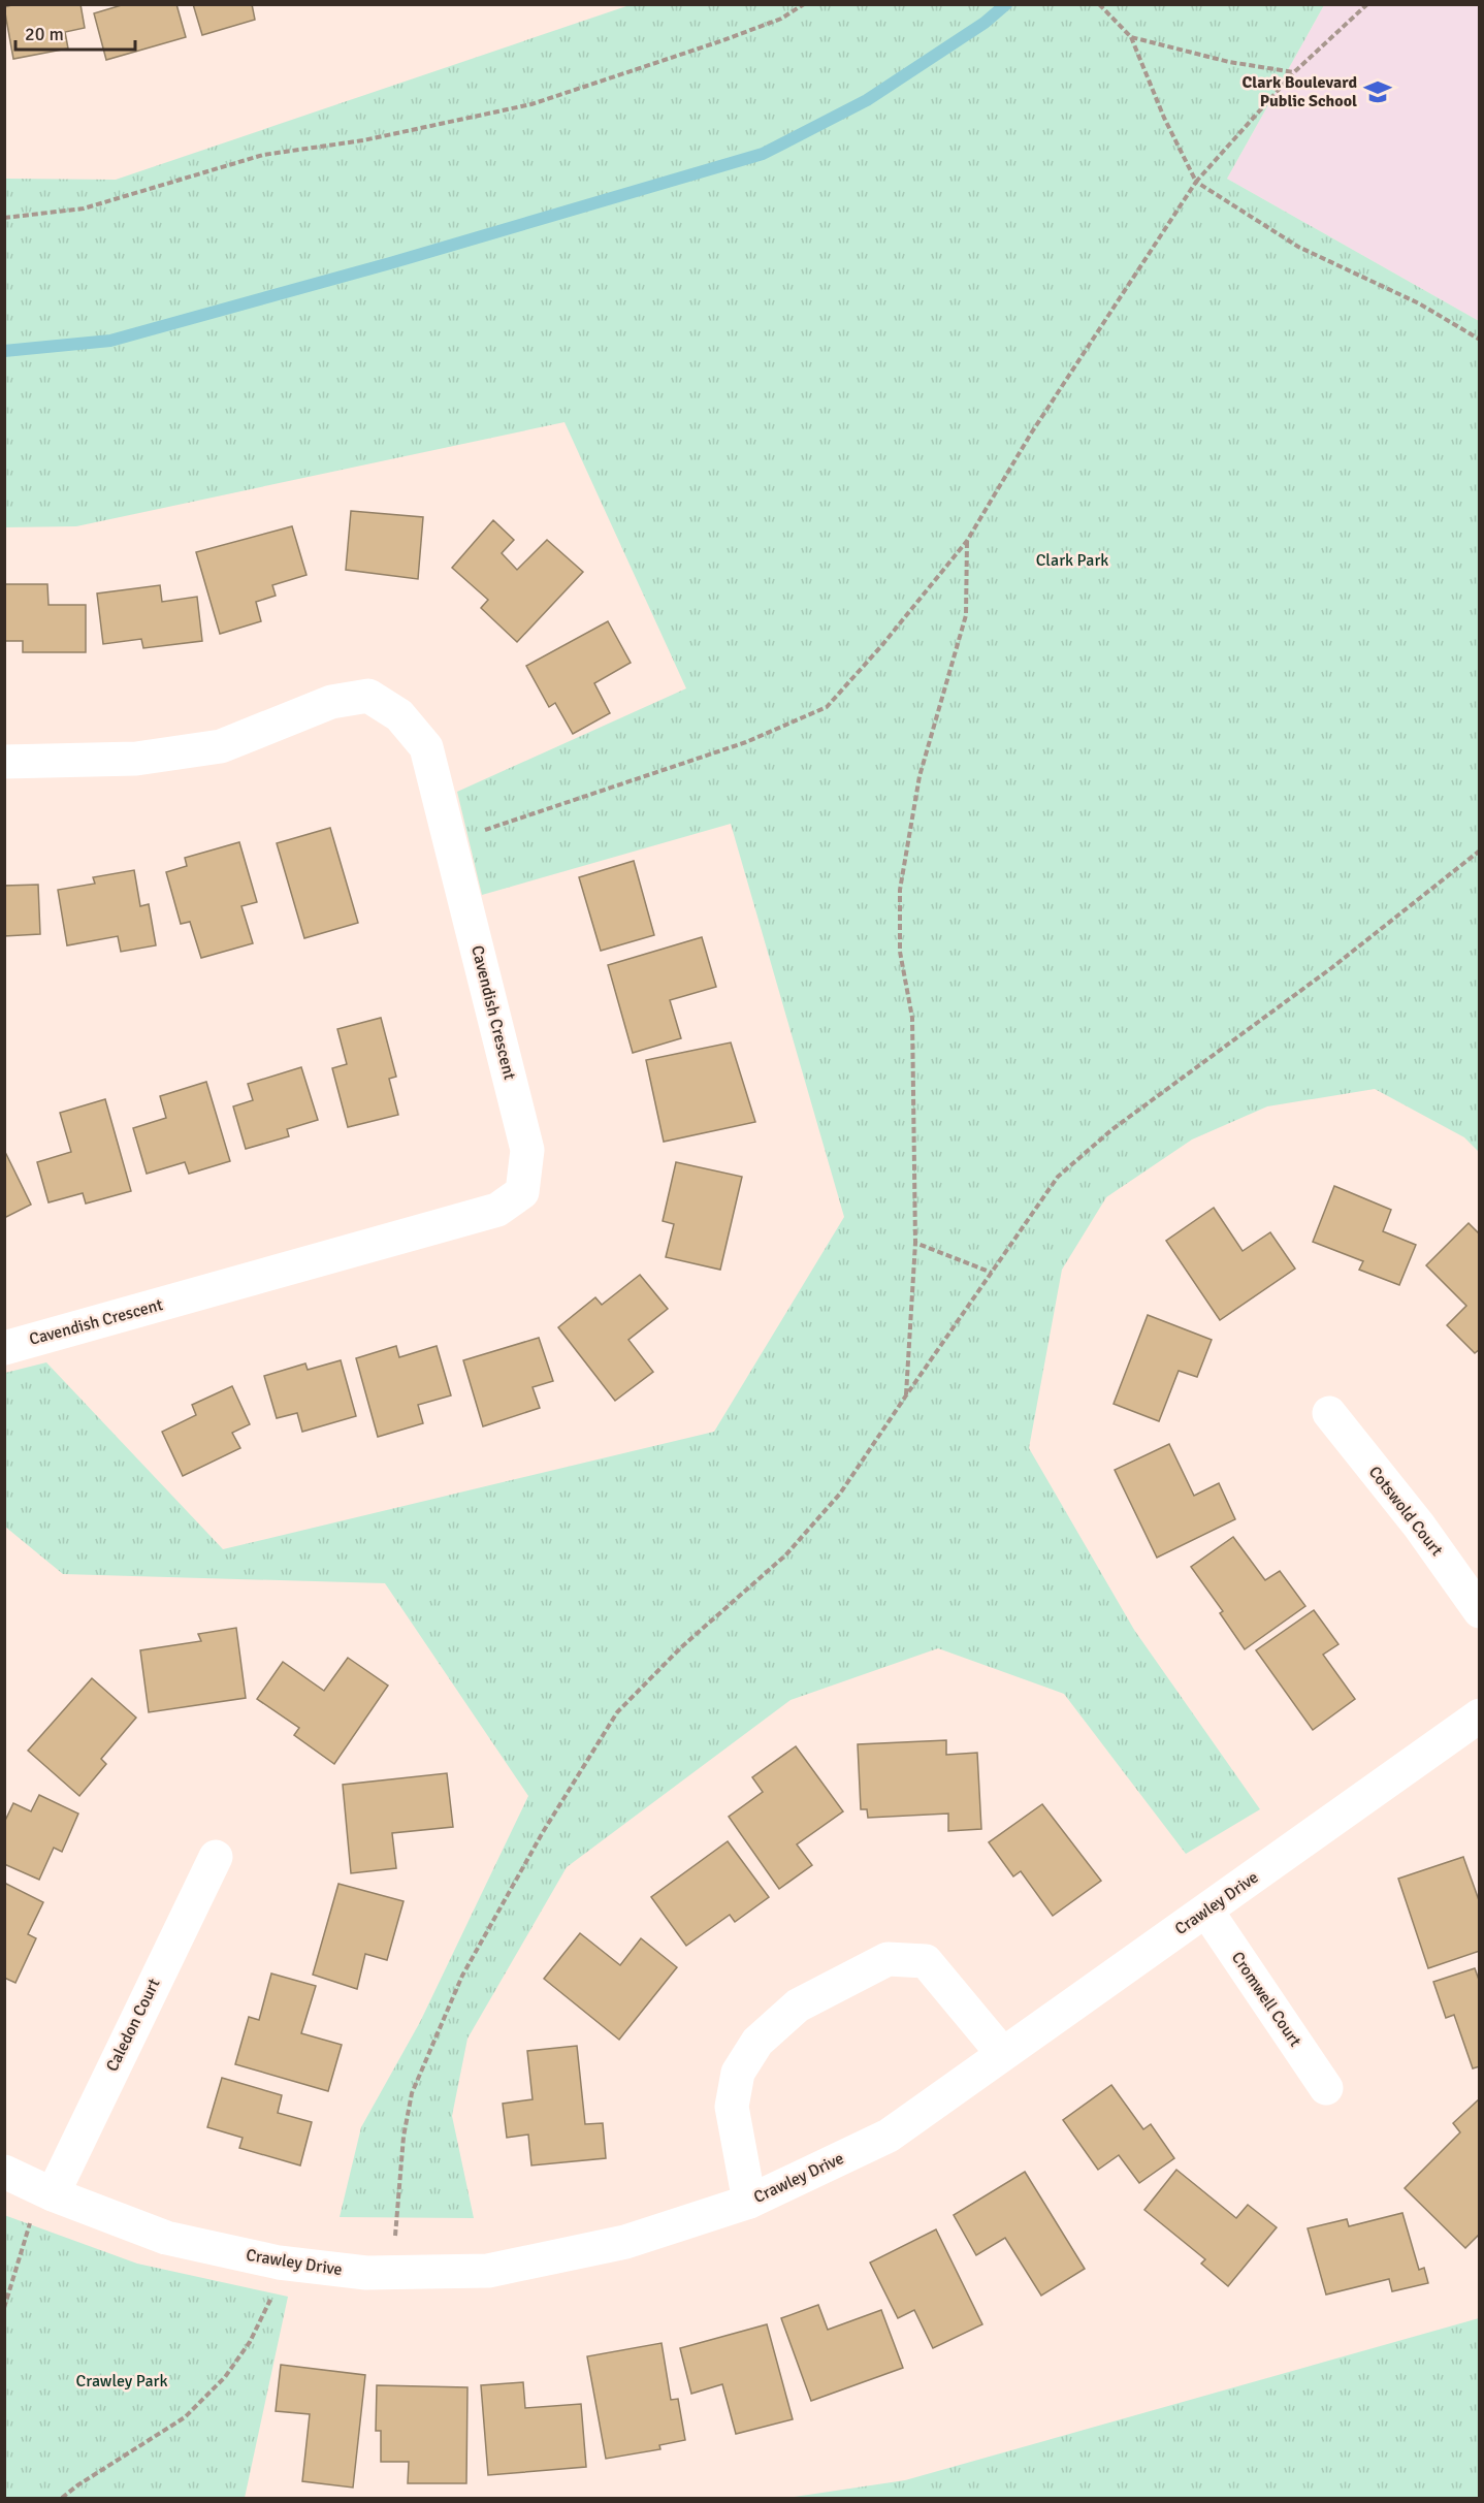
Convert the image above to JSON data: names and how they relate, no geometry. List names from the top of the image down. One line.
{"streets":{"street":["Cavendish Crescent","Cotswold Court","Crawley Drive","Cromwell Court","Caledon Court"]},"crossings":[["Crawley Drive","Cromwell Court"],["Crawley Drive","Caledon Court"]],"parks":["Clark Park","Crawley Park"],"places":{"school or university":["Clark Boulevard Public School"]},"scale_bar":"20 m"}
